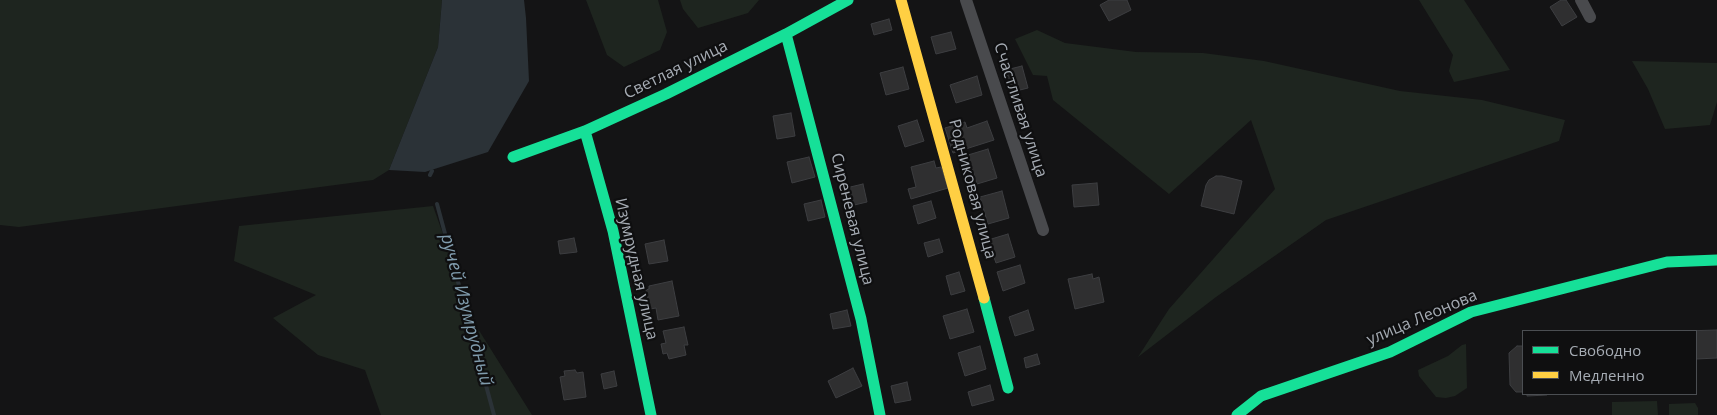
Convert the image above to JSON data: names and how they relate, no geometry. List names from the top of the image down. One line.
{"streets":{"street":["Светлая улица","Счастливая улица","Родниковая улица","Сиреневая улица","Изумрудная улица","улица Леонова"]},"crossings":[["Светлая улица","Сиреневая улица"],["Светлая улица","Изумрудная улица"]],"water":["ручей Изумрудный"],"legend":["Свободно","Медленно"]}
